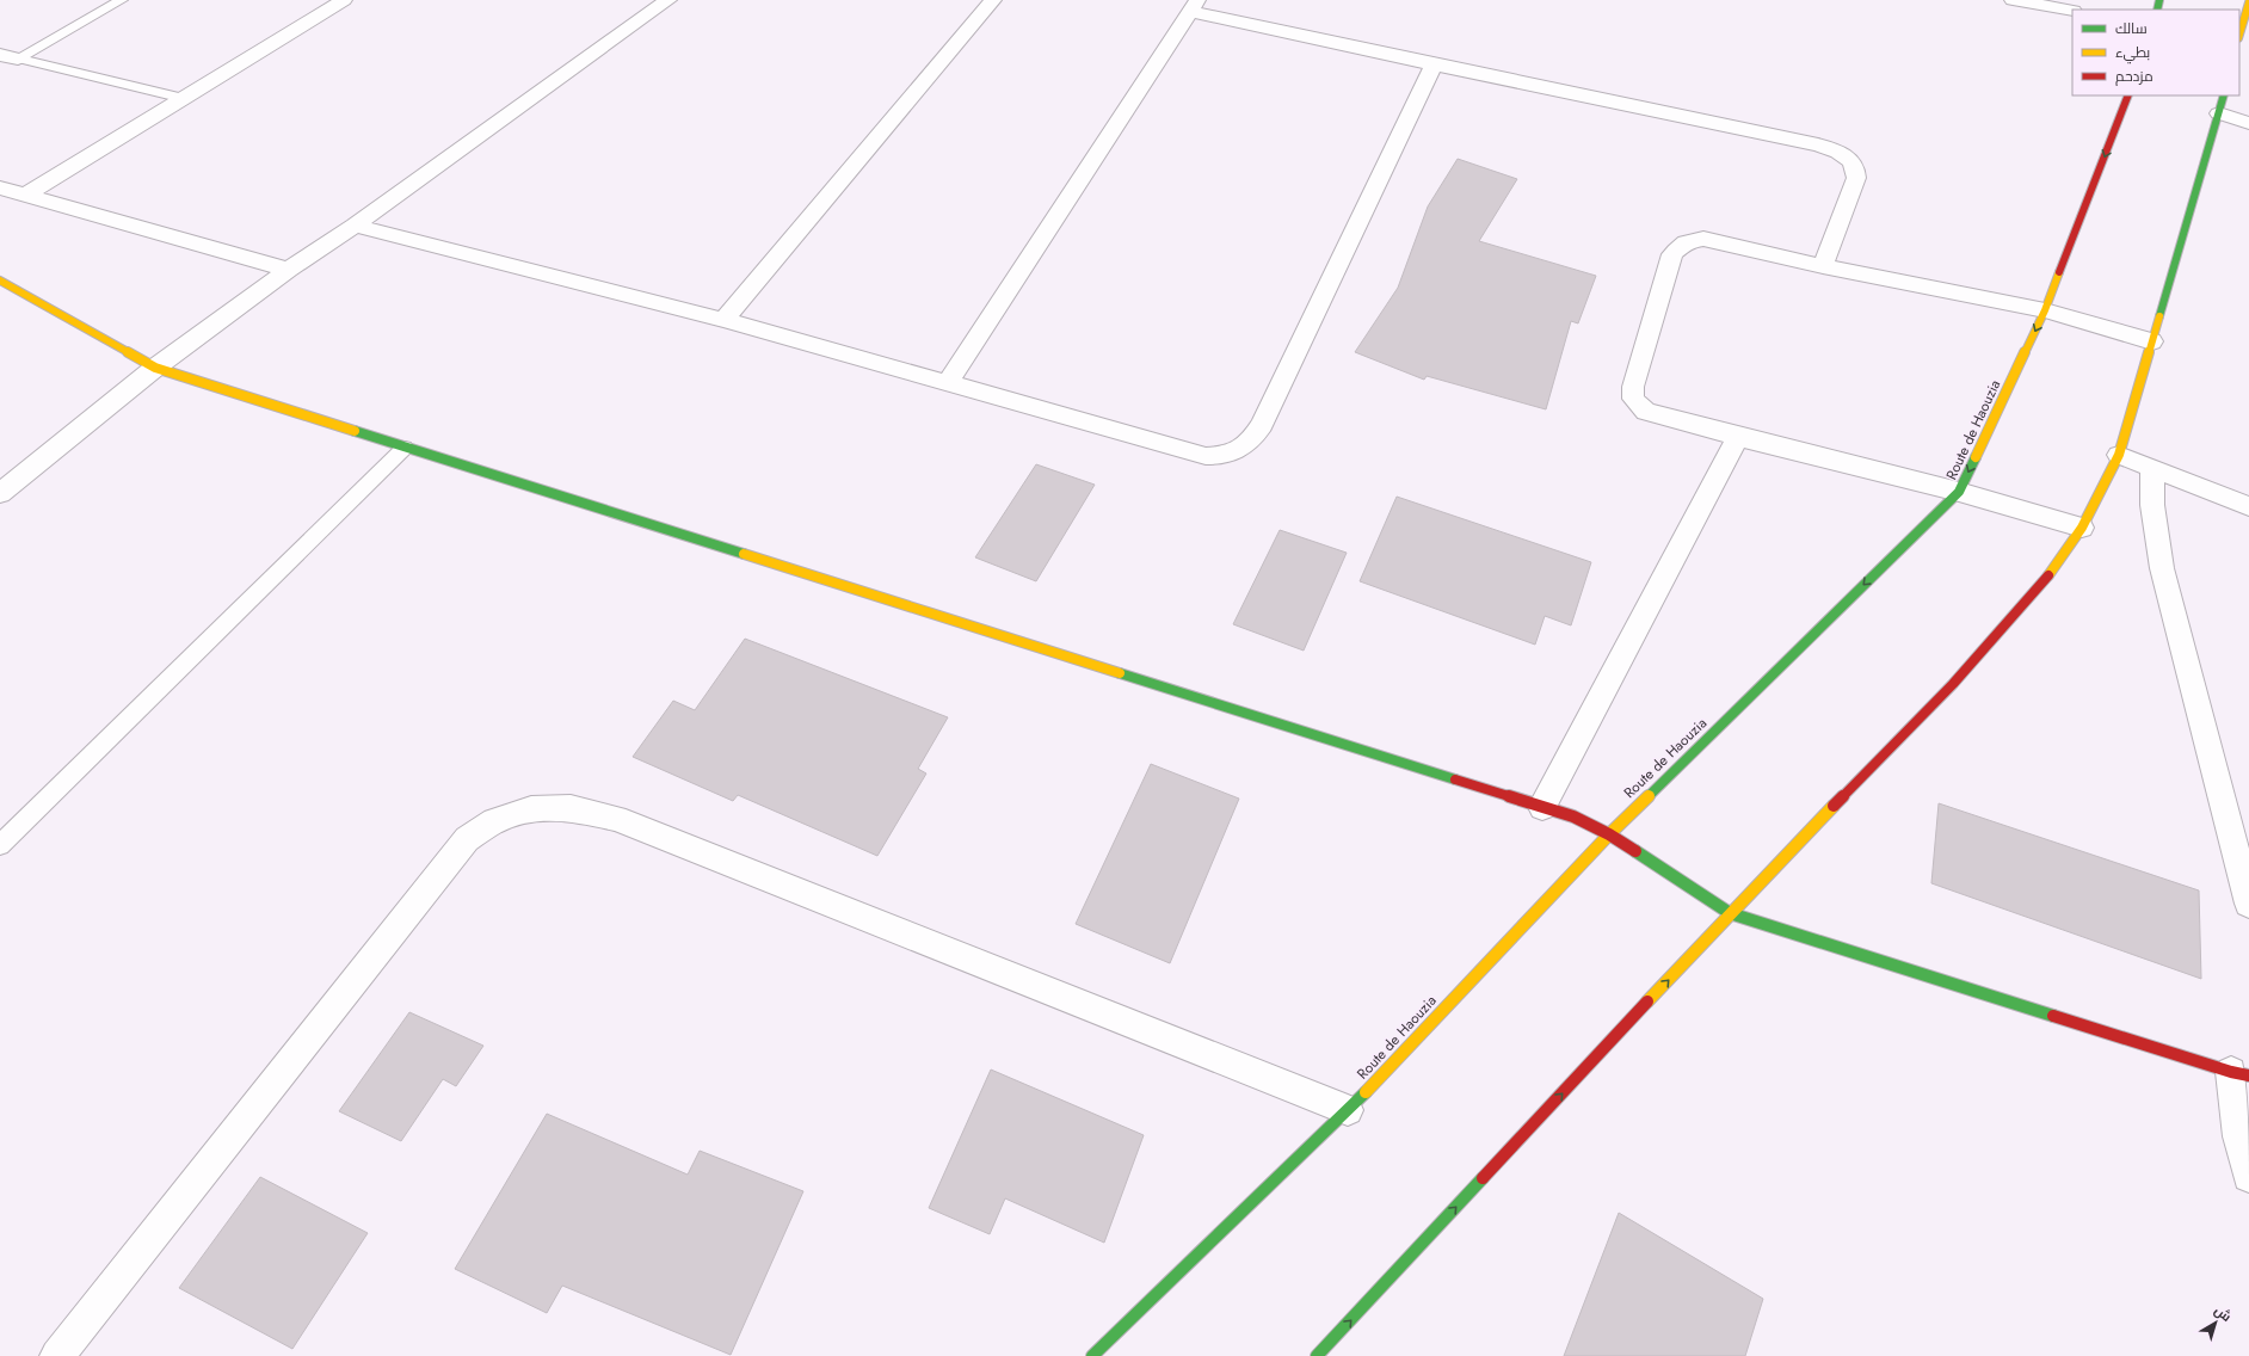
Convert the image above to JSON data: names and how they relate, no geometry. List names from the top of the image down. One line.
{"streets":{"street":["Route de Haouzia"]},"one_way":["Route de Haouzia"],"legend":["سالك","بطيء","مزدحم"],"north":"top right"}
